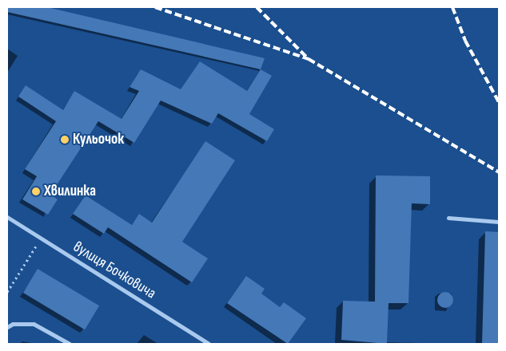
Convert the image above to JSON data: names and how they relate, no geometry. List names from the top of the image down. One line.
{"streets":{"street":["вулиця Бочковича"]},"places":["Кульочок","Хвилинка"]}
